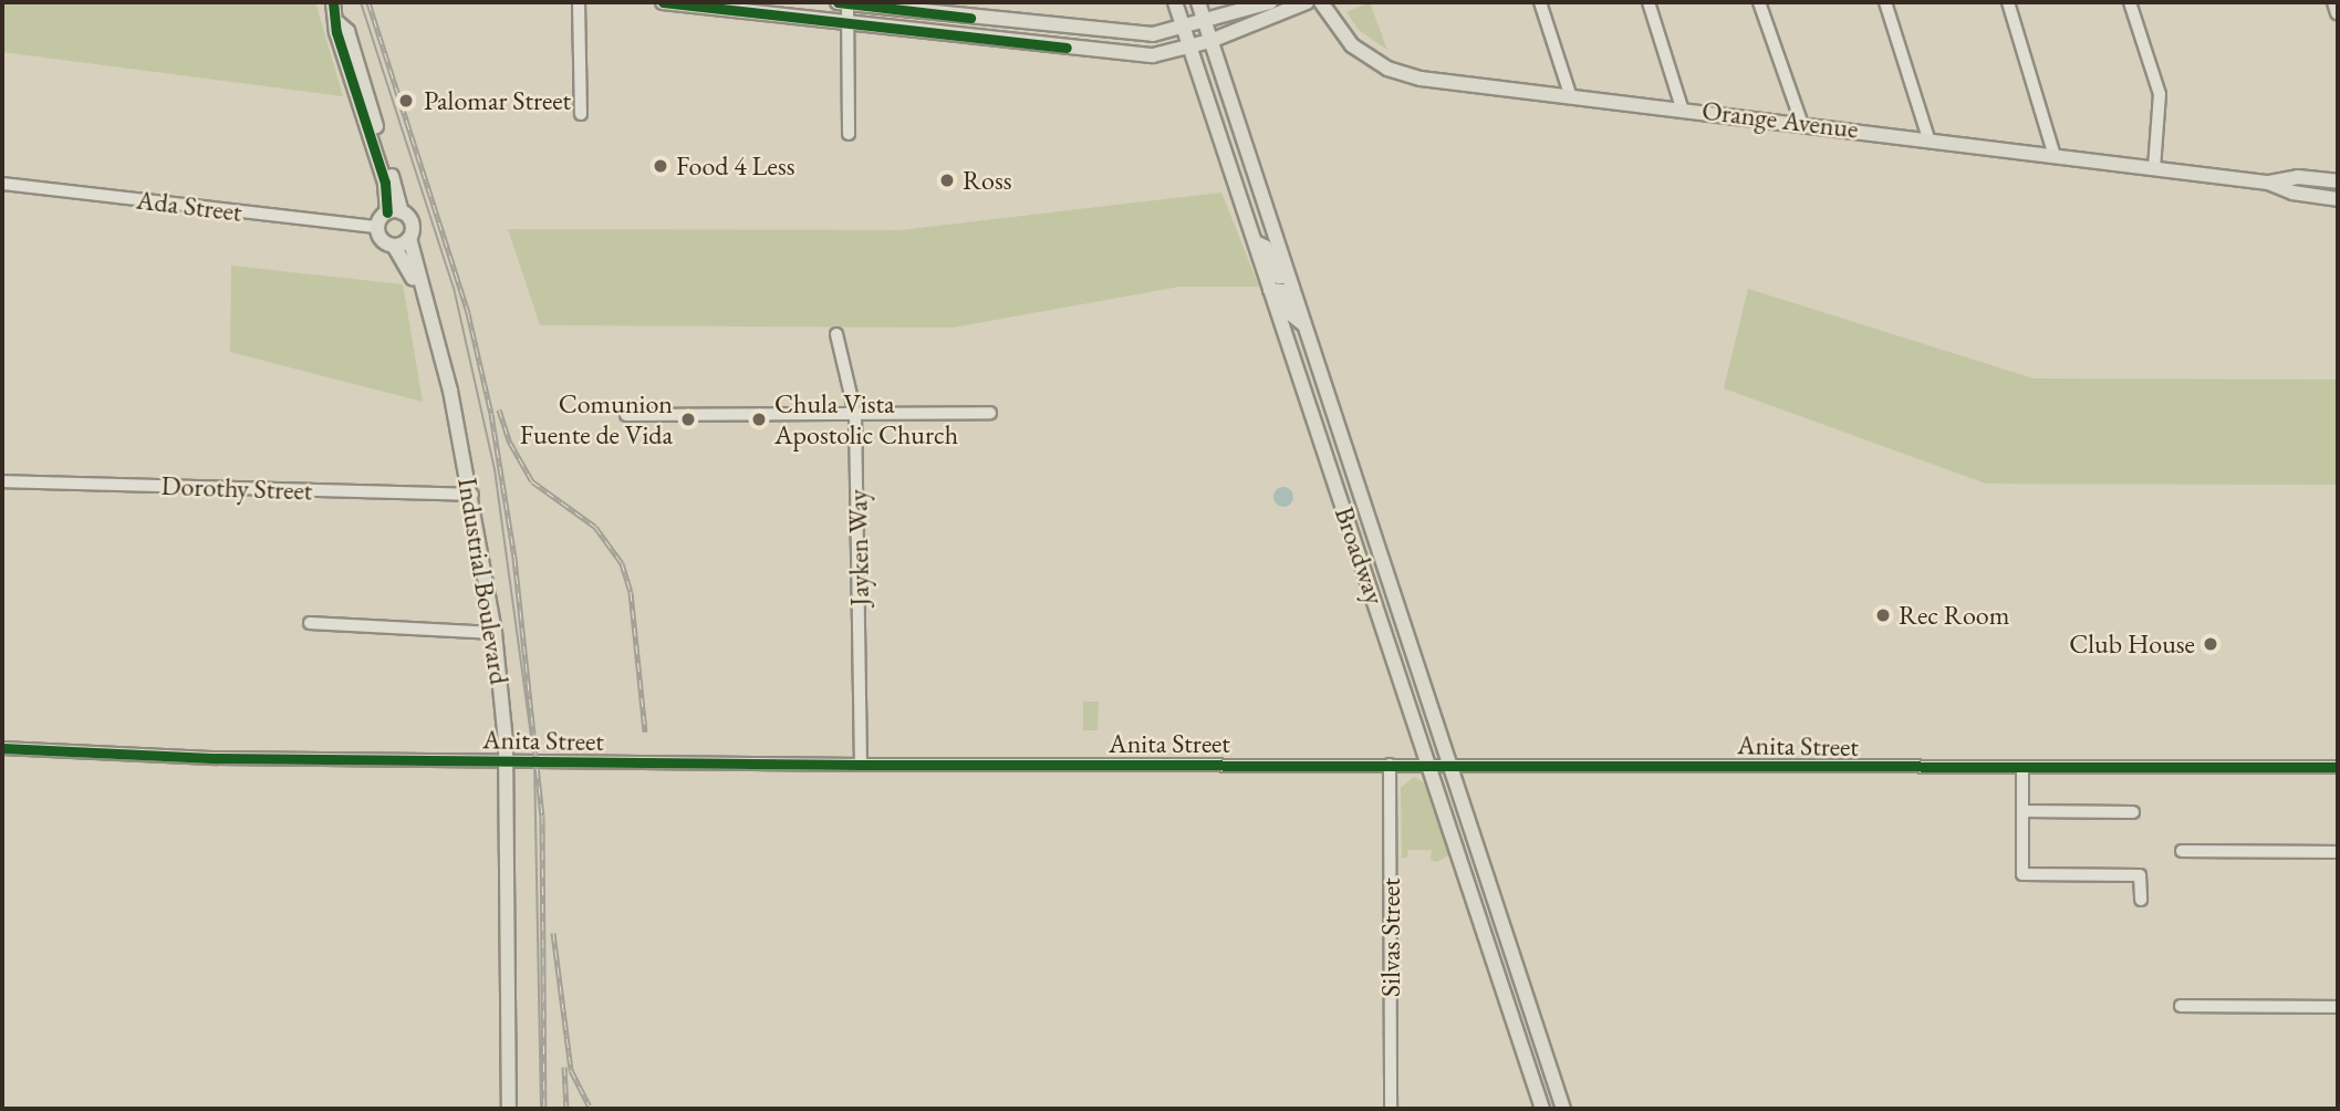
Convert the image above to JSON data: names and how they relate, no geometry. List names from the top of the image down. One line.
{"streets":{"main road":["Orange Avenue","Broadway","Industrial Boulevard"],"street":["Ada Street","Dorothy Street","Jayken Way","Anita Street","Silvas Street"]},"crossings":[["Ada Street","Industrial Boulevard"],["Dorothy Street","Industrial Boulevard"],["Jayken Way","Anita Street"],["Broadway","Anita Street"],["Industrial Boulevard","Anita Street"],["Anita Street","Silvas Street"]],"places":["Palomar Street","Food 4 Less","Ross","Comunion Fuente de Vida","Chula Vista Apostolic Church","Rec Room","Club House"]}
